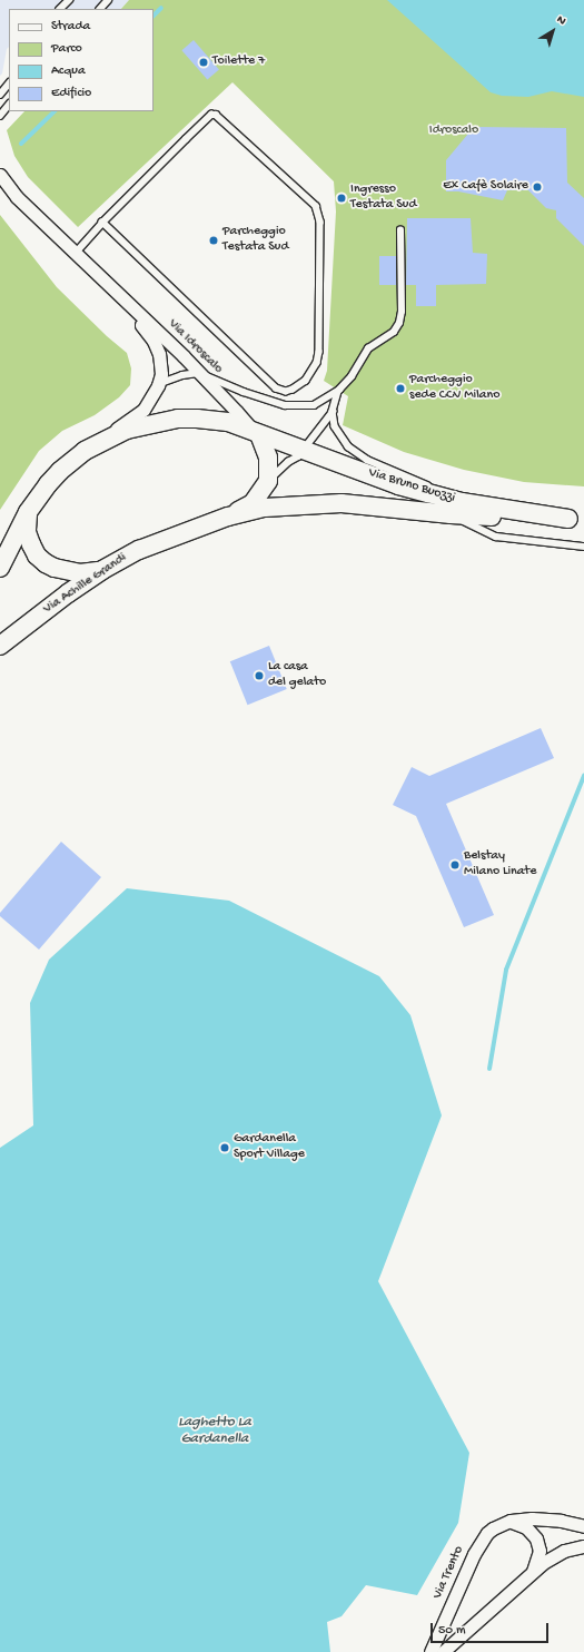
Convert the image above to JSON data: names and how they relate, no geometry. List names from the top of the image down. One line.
{"streets":{"main road":["Via Bruno Buozzi","Via Achille Grandi"],"street":["Via Idroscalo","Via Trento"]},"crossings":[["Via Idroscalo","Via Bruno Buozzi"],["Via Bruno Buozzi","Via Achille Grandi"]],"water":["Laghetto La Gardanella"],"parks":["Idroscalo"],"places":["Toilette 7","Ex Cafè Solaire","Ingresso Testata Sud","Parcheggio Testata Sud","Parcheggio sede CCV Milano","La casa del gelato","Belstay Milano Linate","Gardanella Sport Village"],"legend":["Strada","Parco","Acqua","Edificio"],"scale_bar":"50 m","north":"top right"}
